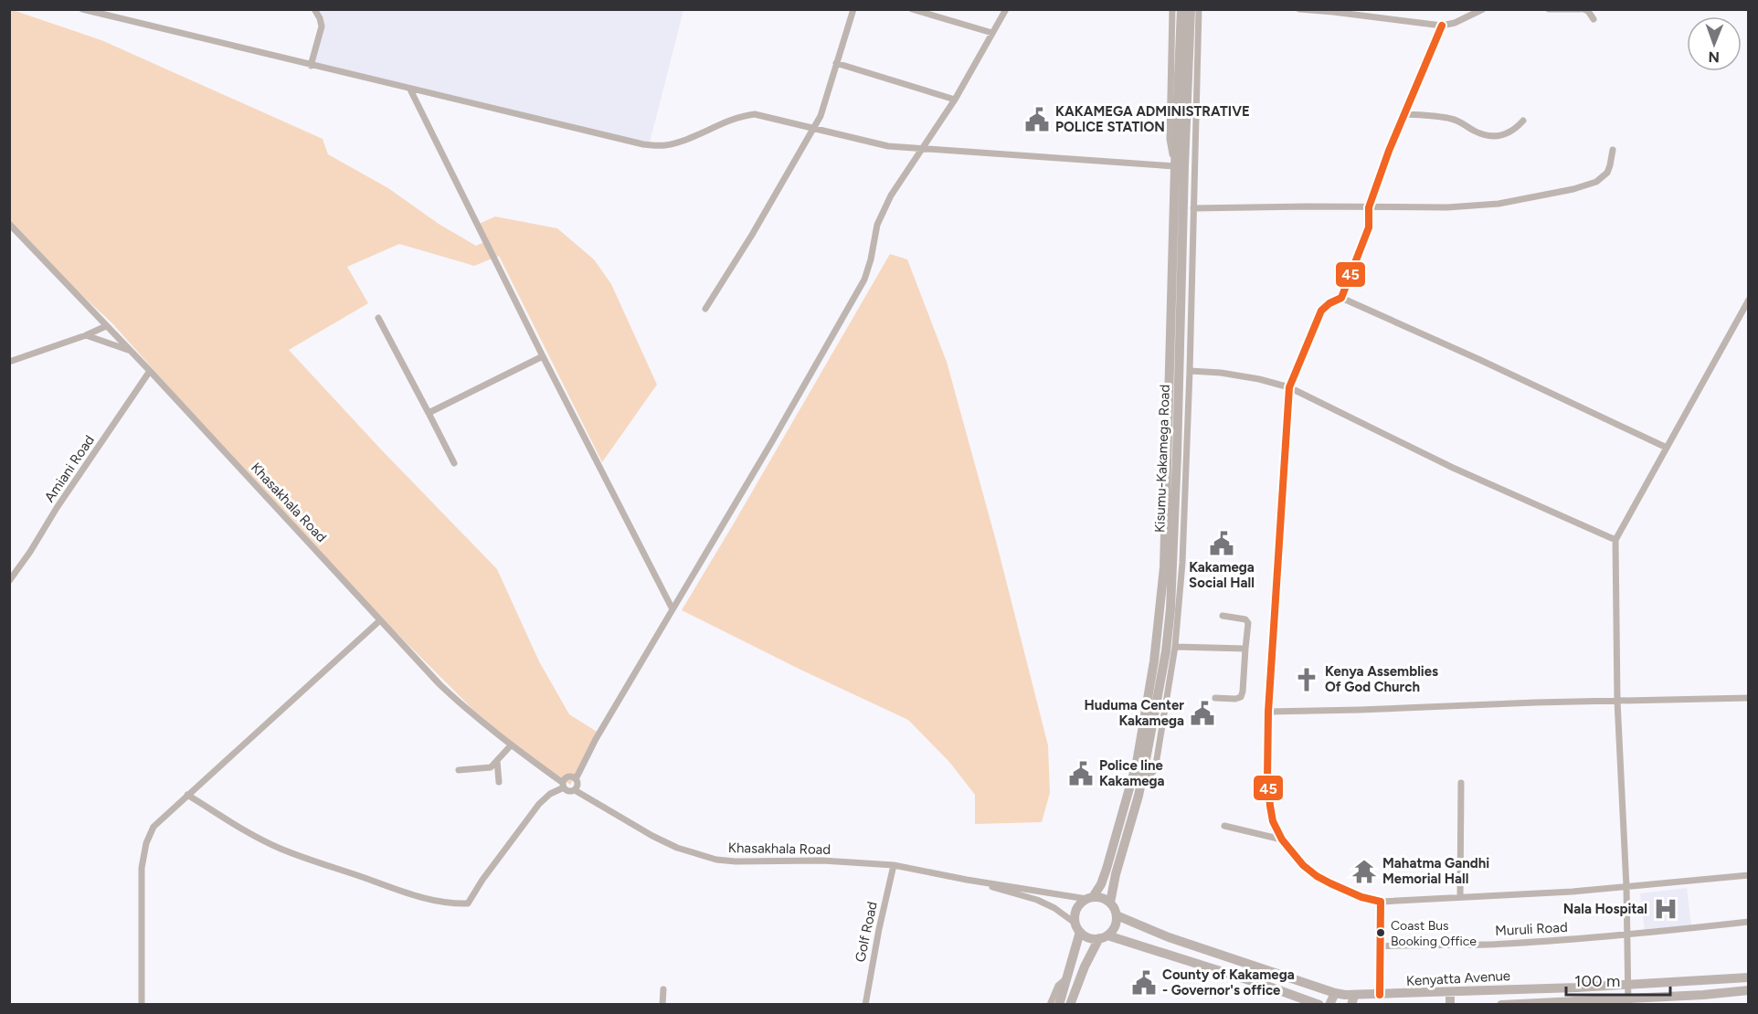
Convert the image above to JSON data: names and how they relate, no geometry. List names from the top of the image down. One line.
{"streets":{"highway":["Kisumu-Kakamega Road","Kenyatta Avenue"],"street":["Amiani Road","Khasakhala Road","Muruli Road","Golf Road"]},"crossings":[["Kisumu-Kakamega Road","Kenyatta Avenue"],["Amiani Road","Khasakhala Road"],["Khasakhala Road","Golf Road"]],"places":{"public building":["KAKAMEGA ADMINISTRATIVE POLICE STATION","Kakamega Social Hall","Huduma Center Kakamega","Police line Kakamega","County of Kakamega - Governor's office"],"church":["Kenya Assemblies Of God Church"],"temple":["Mahatma Gandhi Memorial Hall"],"hospital":["Nala Hospital"],"other":["Coast Bus Booking Office"]},"lines":["transit line 45"],"scale_bar":"100 m","north":"bottom"}
